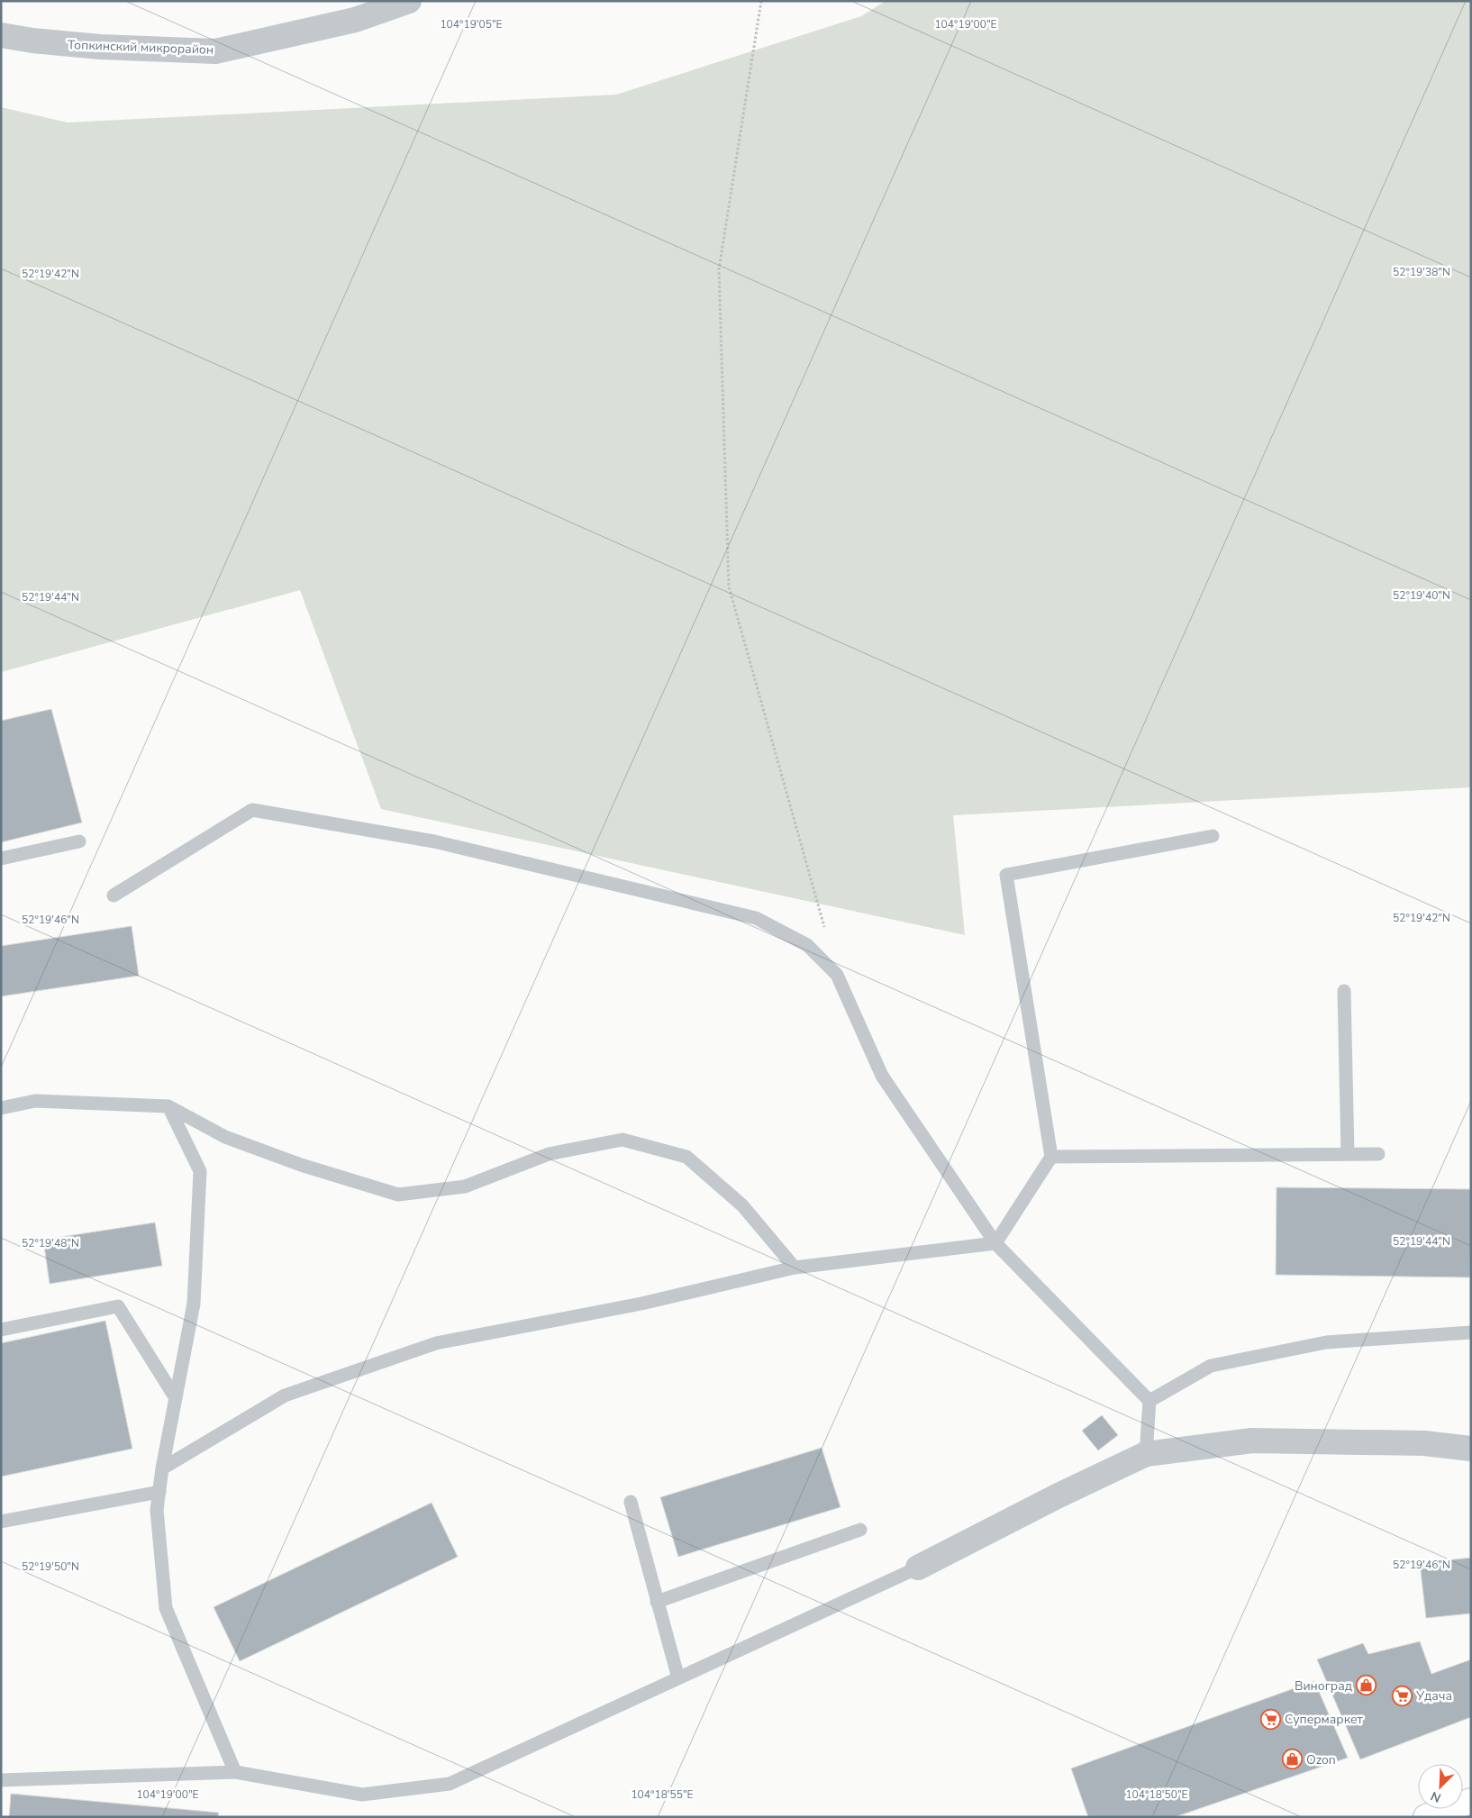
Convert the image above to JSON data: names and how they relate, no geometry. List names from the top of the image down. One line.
{"streets":{"street":["Топкинский микрорайон"]},"places":{"shop":["Виноград","Ozon"],"supermarket":["Удача","Супермаркет"]},"north":"bottom left","coordinates":["104°19'05\"E","104°19'00\"E","52°19'38\"N","52°19'42\"N","52°19'40\"N","52°19'44\"N","52°19'46\"N","52°19'48\"N","52°19'50\"N","104°18'55\"E","104°18'50\"E"]}
